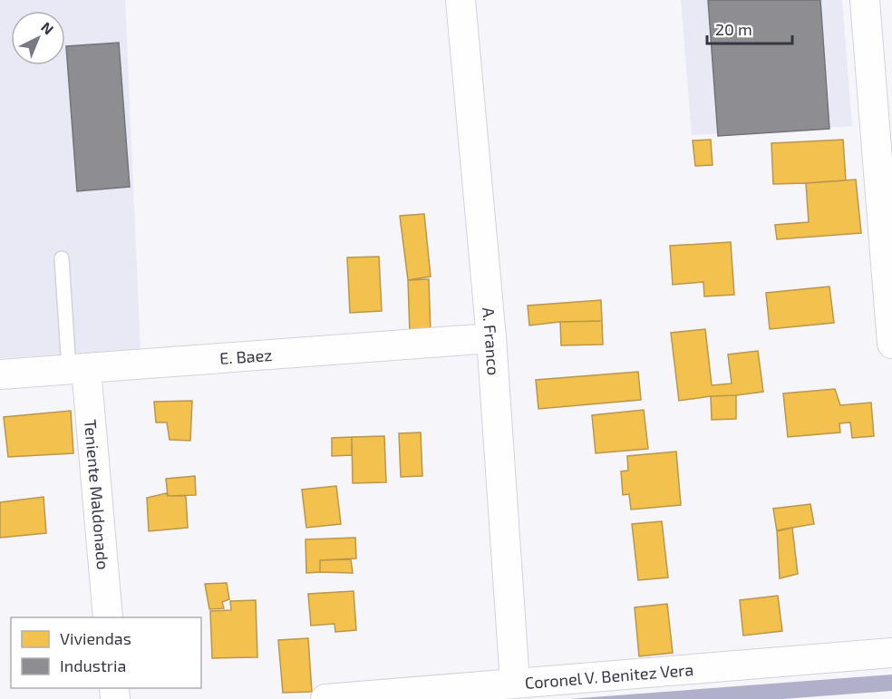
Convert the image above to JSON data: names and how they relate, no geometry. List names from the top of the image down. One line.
{"streets":{"street":["A. Franco","E. Baez","Teniente Maldonado","Coronel V. Benitez Vera"]},"crossings":[["A. Franco","E. Baez"],["A. Franco","Coronel V. Benitez Vera"],["E. Baez","Teniente Maldonado"]],"legend":["Viviendas","Industria"],"scale_bar":"20 m","north":"top right"}
